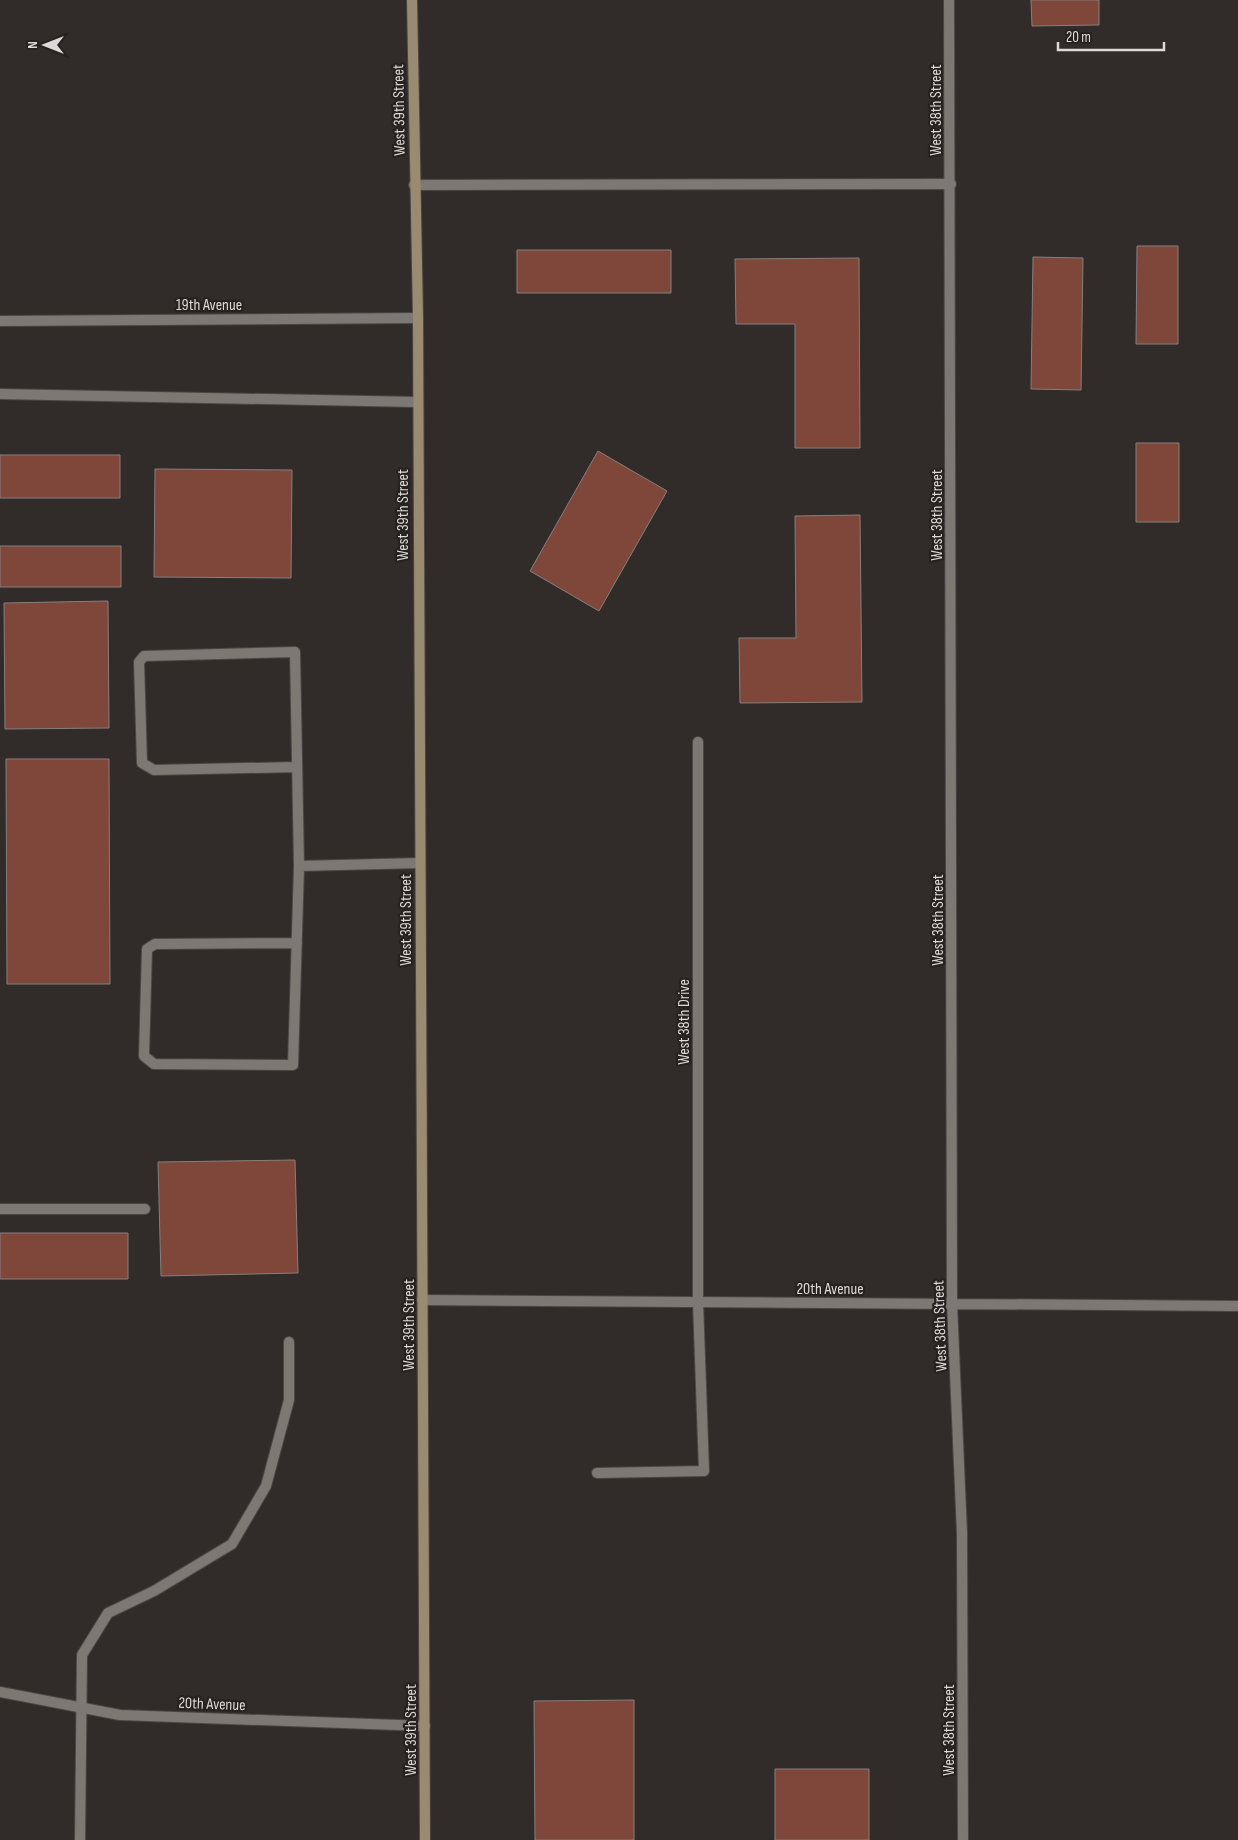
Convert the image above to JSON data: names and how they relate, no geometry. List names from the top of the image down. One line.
{"streets":{"main road":["West 39th Street"],"street":["West 38th Street","19th Avenue","West 38th Drive","20th Avenue"]},"crossings":[["West 39th Street","19th Avenue"],["West 39th Street","20th Avenue"],["West 38th Street","20th Avenue"],["West 38th Drive","20th Avenue"]],"scale_bar":"20 m","north":"left"}
